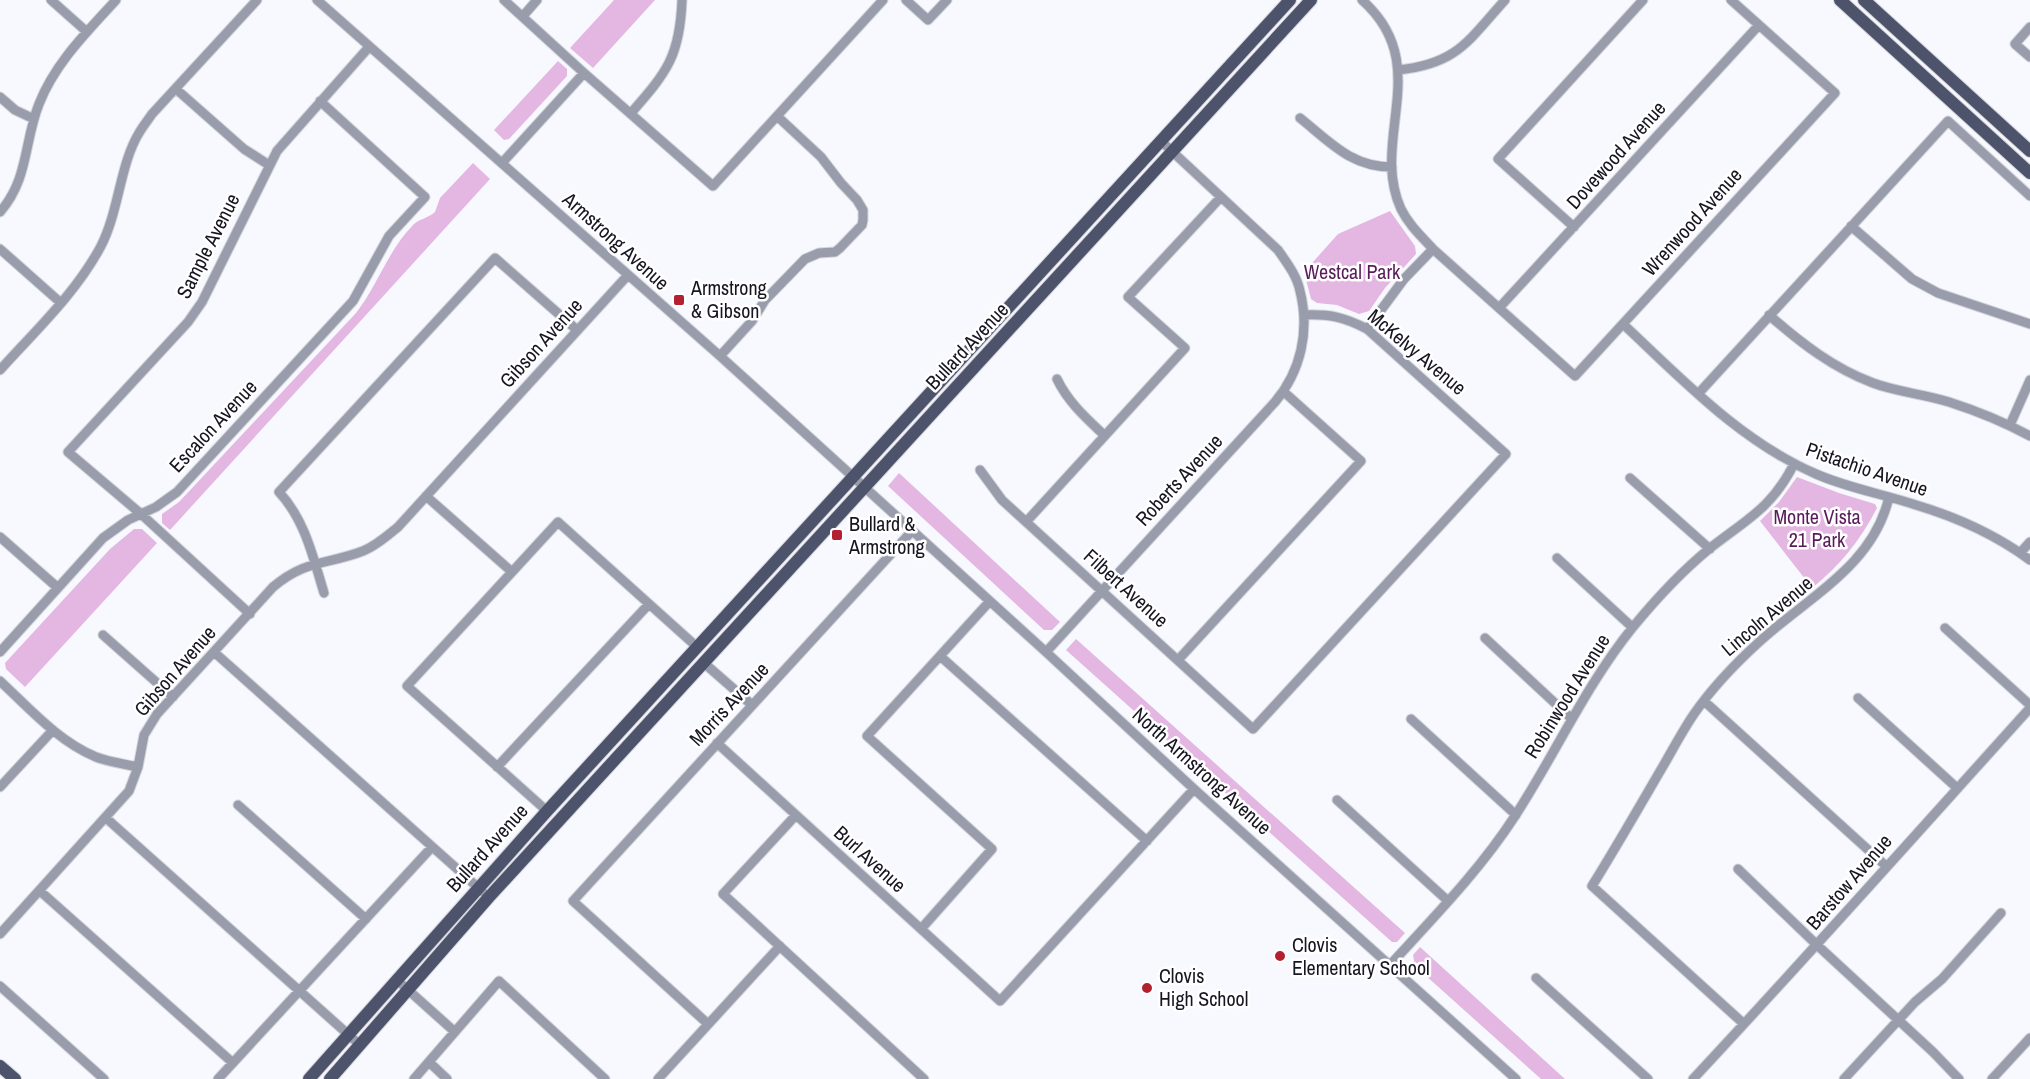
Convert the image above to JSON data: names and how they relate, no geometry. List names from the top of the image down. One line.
{"streets":{"main road":["Bullard Avenue"],"street":["Dovewood Avenue","Wrenwood Avenue","Armstrong Avenue","Sample Avenue","Gibson Avenue","McKelvy Avenue","Escalon Avenue","Pistachio Avenue","Roberts Avenue","Filbert Avenue","Lincoln Avenue","Robinwood Avenue","Morris Avenue","North Armstrong Avenue","Burl Avenue","Barstow Avenue"]},"crossings":[["Dovewood Avenue","Wrenwood Avenue"],["Wrenwood Avenue","Pistachio Avenue"],["Armstrong Avenue","Sample Avenue"],["Armstrong Avenue","Gibson Avenue"],["Armstrong Avenue","Bullard Avenue"],["Armstrong Avenue","North Armstrong Avenue"],["Sample Avenue","Escalon Avenue"],["Bullard Avenue","North Armstrong Avenue"],["McKelvy Avenue","Roberts Avenue"],["McKelvy Avenue","Filbert Avenue"],["Pistachio Avenue","Lincoln Avenue"],["Pistachio Avenue","Robinwood Avenue"],["Roberts Avenue","Filbert Avenue"],["Roberts Avenue","North Armstrong Avenue"],["Lincoln Avenue","Barstow Avenue"],["Robinwood Avenue","North Armstrong Avenue"],["Morris Avenue","North Armstrong Avenue"],["Morris Avenue","Burl Avenue"]],"parks":["Westcal Park","Monte Vista 21 Park"],"places":{"transit":["Armstrong & Gibson","Bullard & Armstrong"],"other":["Clovis Elementary School","Clovis High School"]}}
